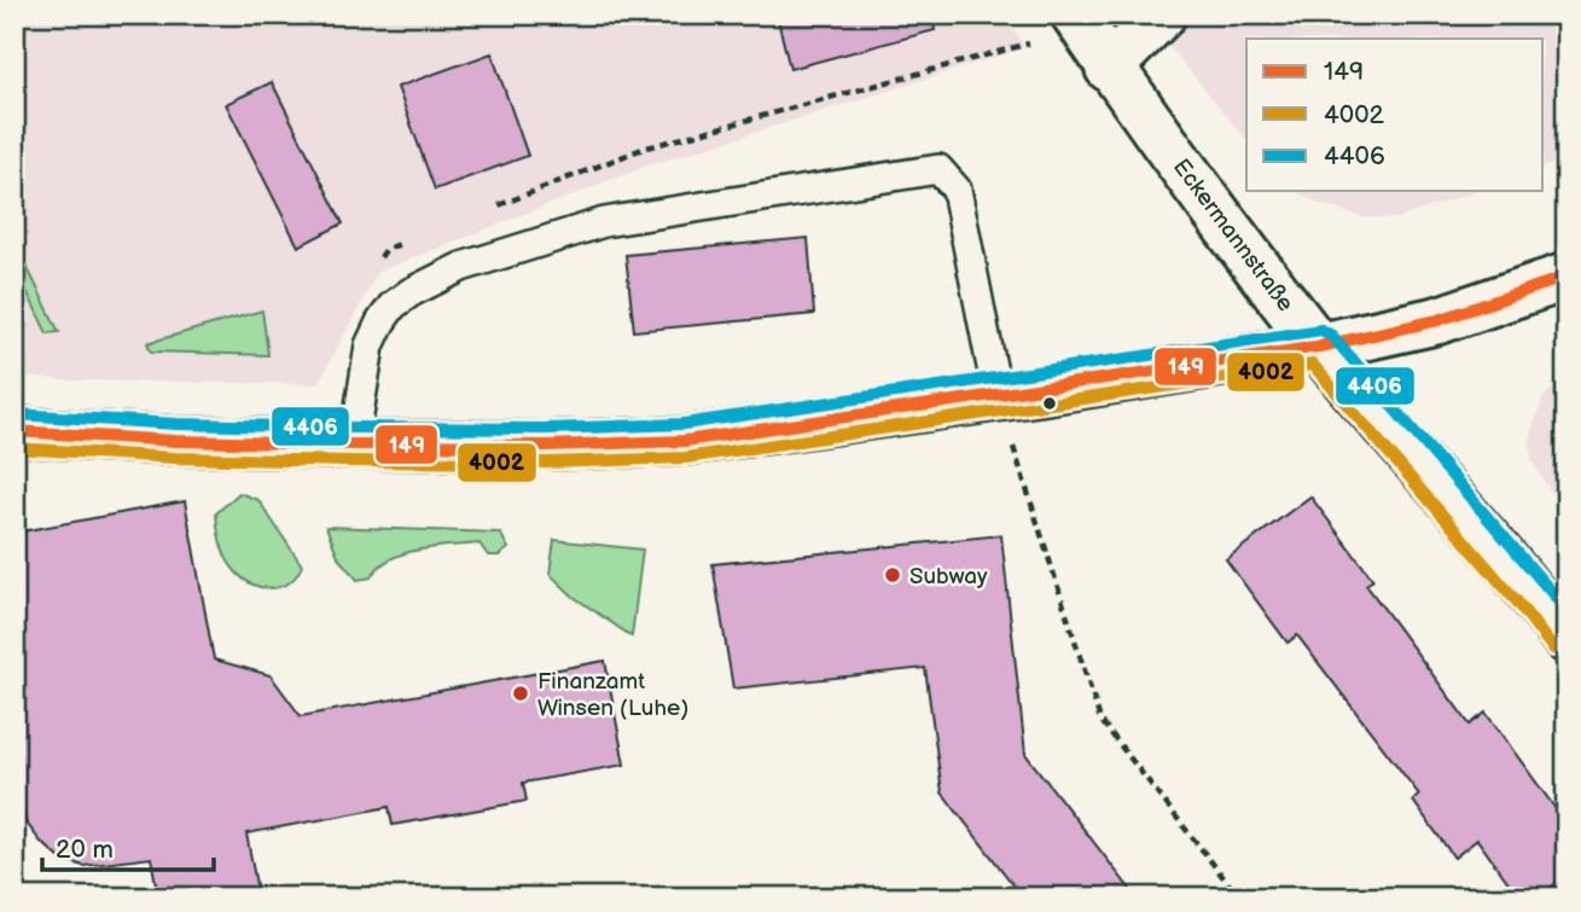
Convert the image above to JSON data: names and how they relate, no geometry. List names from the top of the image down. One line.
{"streets":{"main road":["Eckermannstraße"]},"places":["Subway","Finanzamt Winsen (Luhe)"],"lines":["transit line 149","transit line 4406","transit line 4002"],"legend":["149","4002","4406"],"scale_bar":"20 m"}
